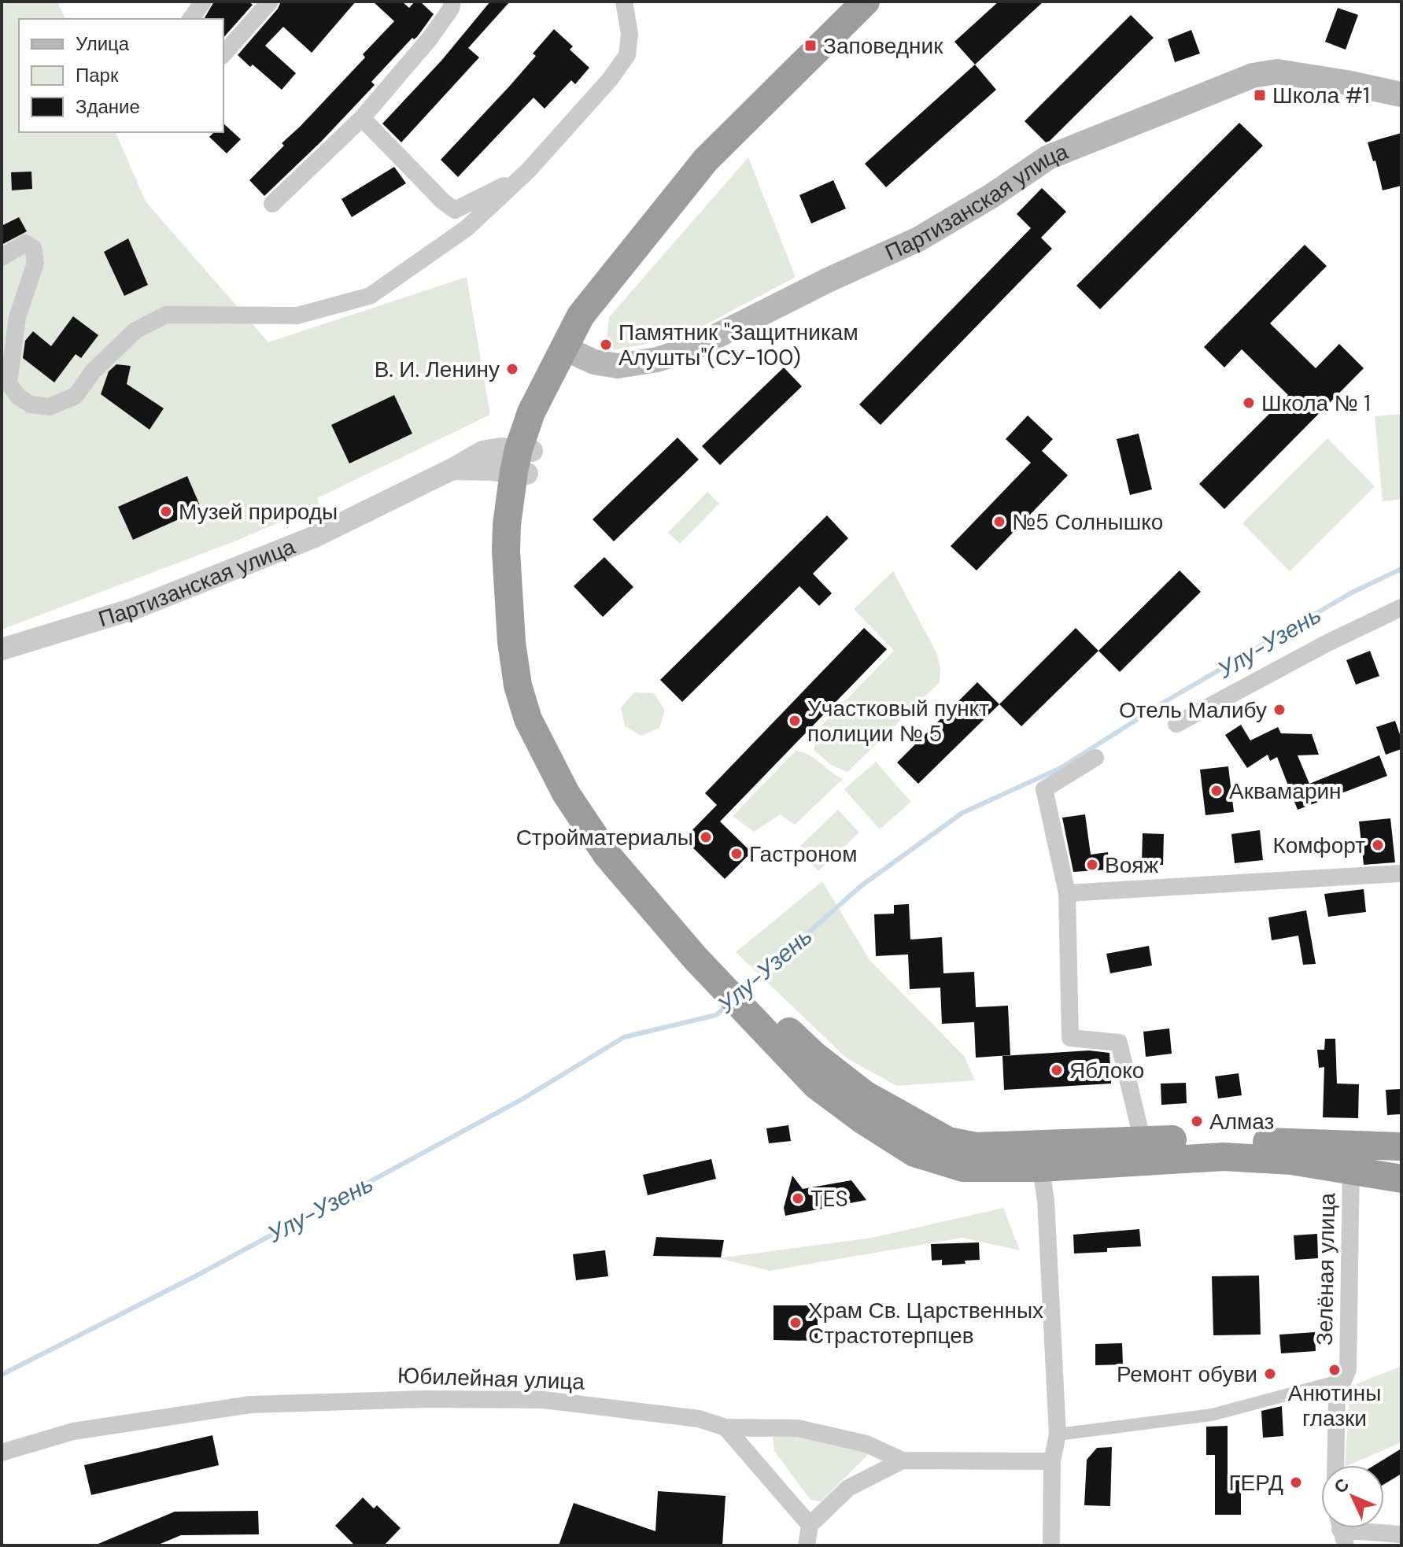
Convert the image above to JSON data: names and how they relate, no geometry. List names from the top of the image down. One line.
{"streets":{"main road":["Партизанская улица"],"street":["Зелёная улица","Юбилейная улица"]},"water":["Улу-Узень"],"places":{"transit":["Заповедник","Школа #1"],"other":["Памятник \"Защитникам Алушты\"(СУ-100)","В. И. Ленину","Школа № 1","Музей природы","№5 Солнышко","Отель Малибу","Участковый пункт полиции № 5","Аквамарин","Стройматериалы","Комфорт","Гастроном","Вояж","Яблоко","Алмаз","TES","Храм Св. Царственных Страстотерпцев","Анютины глазки","Ремонт обуви","ГЕРД"]},"legend":["Улица","Парк","Здание"],"north":"top left"}
